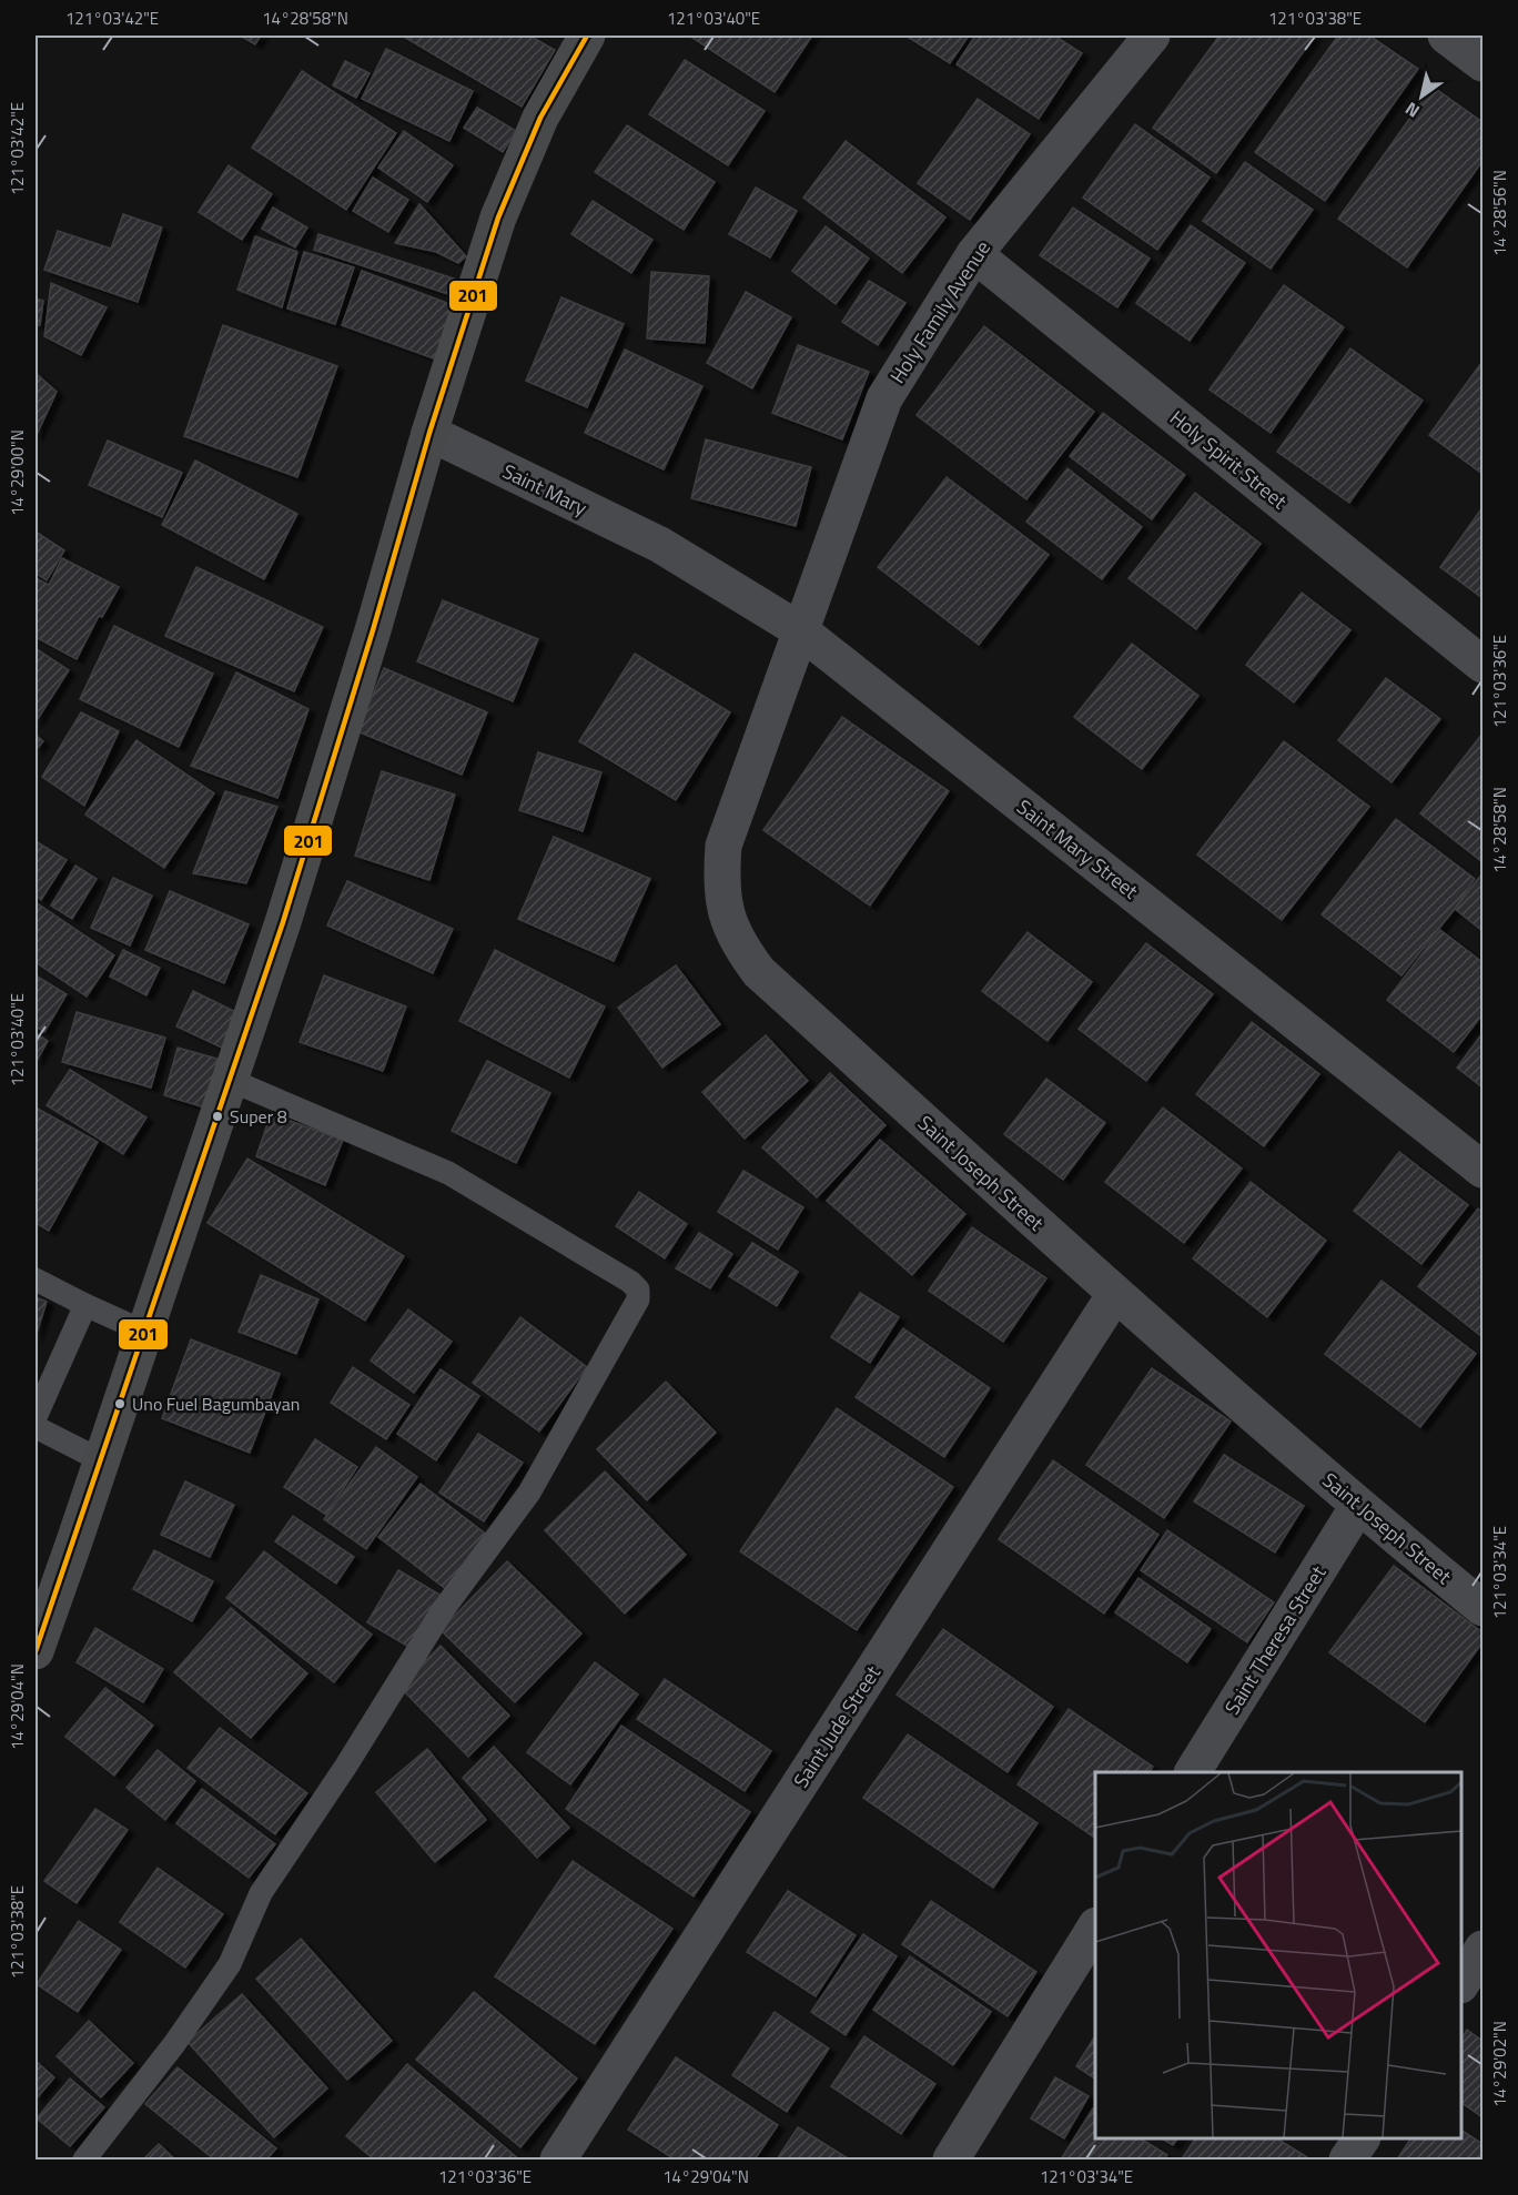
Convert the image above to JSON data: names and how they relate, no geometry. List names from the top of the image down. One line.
{"streets":{"street":["Holy Family Avenue","Holy Spirit Street","Saint Mary","Saint Mary Street","Saint Joseph Street","Saint Theresa Street","Saint Jude Street"]},"crossings":[["Holy Family Avenue","Holy Spirit Street"],["Holy Family Avenue","Saint Mary Street"],["Holy Family Avenue","Saint Joseph Street"],["Saint Mary","Saint Mary Street"],["Saint Mary Street","Saint Joseph Street"],["Saint Joseph Street","Saint Theresa Street"],["Saint Joseph Street","Saint Jude Street"]],"places":["Super 8","Uno Fuel Bagumbayan"],"lines":["transit line 201"],"north":"bottom left","coordinates":["121°03'42\"E","14°28'58\"N","121°03'40\"E","121°03'38\"E","14°28'56\"N","14°29'00\"N","121°03'36\"E","121°03'34\"E","14°29'04\"N","14°29'02\"N"]}
